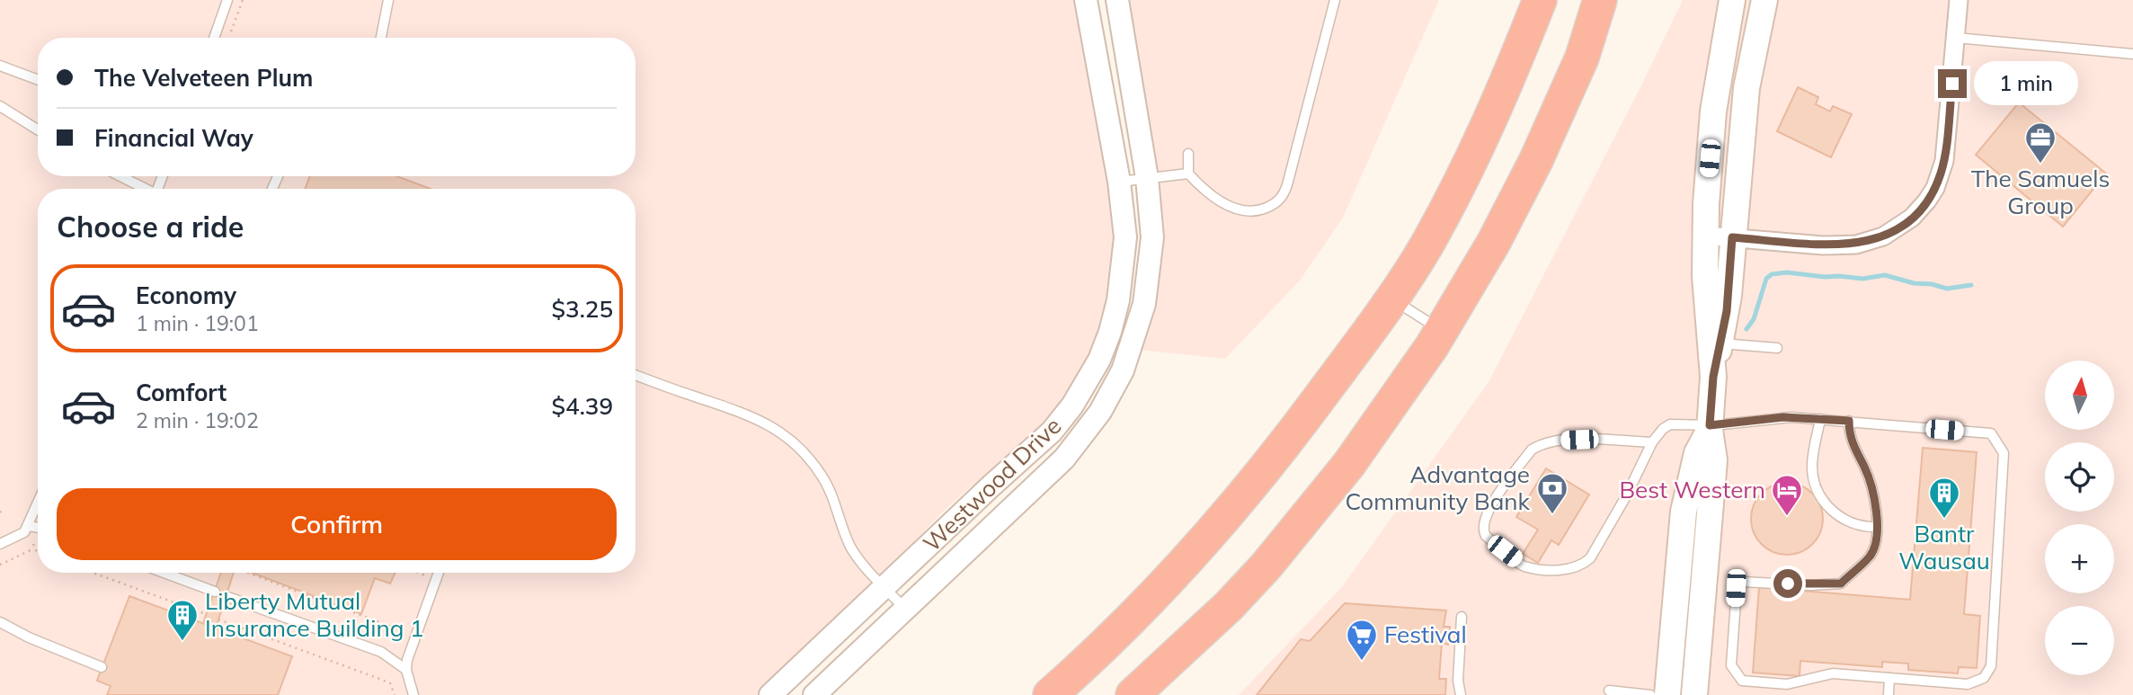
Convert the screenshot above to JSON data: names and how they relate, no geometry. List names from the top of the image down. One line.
{"streets":{"street":["Westwood Drive"]},"places":{"office":["The Samuels Group"],"bank":["Advantage Community Bank"],"hotel":["Best Western"],"building":["Bantr Wausau","Liberty Mutual Insurance Building 1"],"supermarket":["Festival"]},"north":"top","page":{"banner":["The Velveteen Plum","Financial Way"],"bubble":"1 min","heading":"Choose a ride","list":[{"name":"Economy","note":"1 min · 19:01","value":"$3.25"},{"name":"Comfort","note":"2 min · 19:02","value":"$4.39"}],"map_buttons":["+","−"],"buttons":"Confirm"}}
